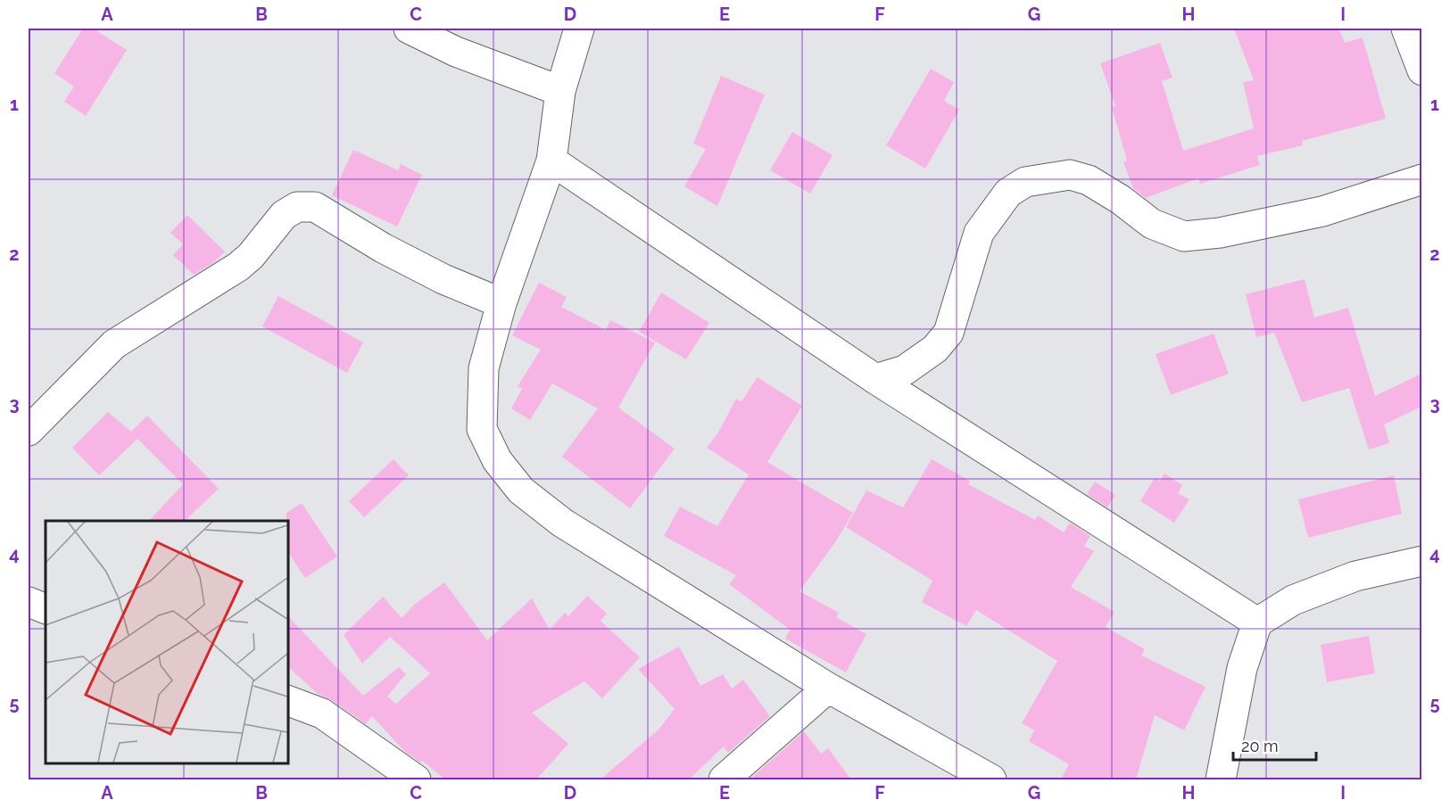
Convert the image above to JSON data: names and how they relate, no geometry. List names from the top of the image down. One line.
{"scale_bar":"20 m","grid":{"columns":["A","B","C","D","E","F","G","H","I"],"rows":["1","2","3","4","5"]}}
